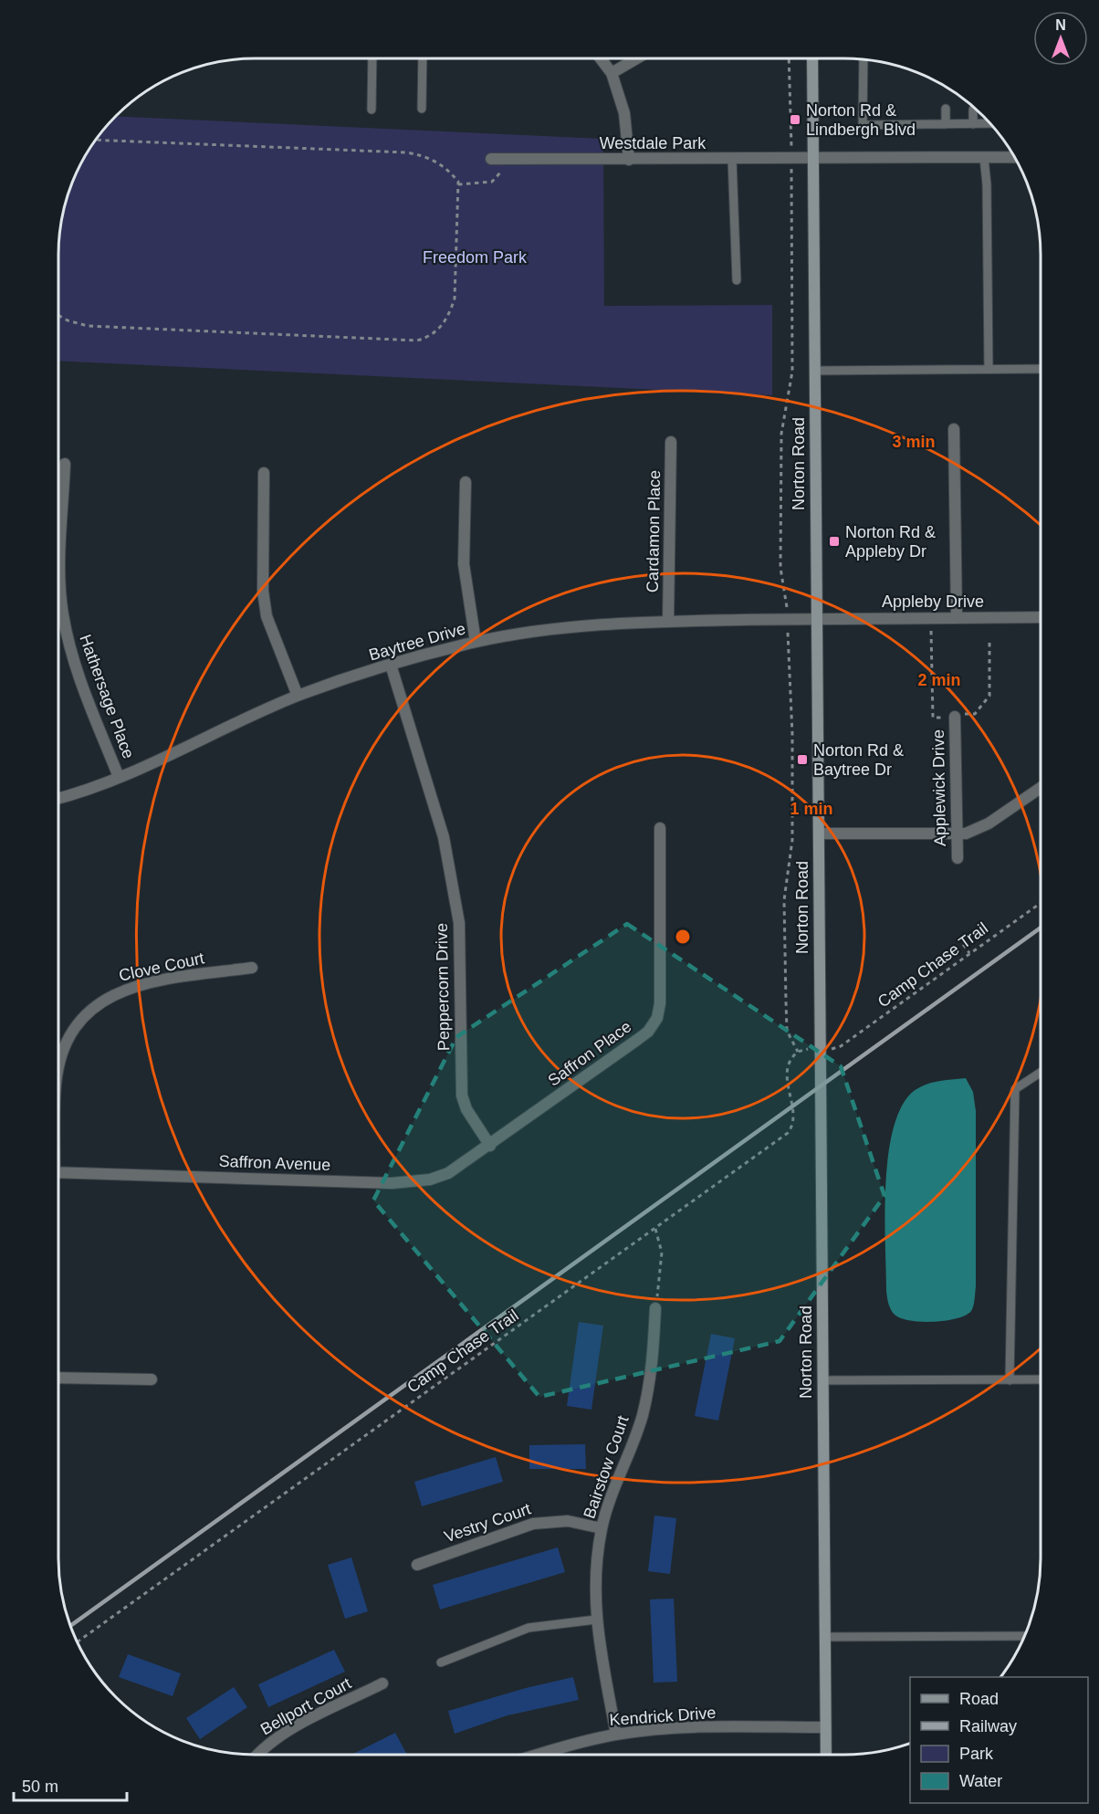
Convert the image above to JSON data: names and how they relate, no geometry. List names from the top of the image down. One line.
{"streets":{"main road":["Norton Road"],"street":["Westdale Park","Cardamon Place","Appleby Drive","Baytree Drive","Hathersage Place","Applewick Drive","Clove Court","Peppercorn Drive","Saffron Place","Saffron Avenue","Bairstow Court","Vestry Court","Bellport Court","Kendrick Drive"],"path":["Camp Chase Trail"]},"crossings":[["Westdale Park","Norton Road"],["Norton Road","Appleby Drive"],["Norton Road","Baytree Drive"],["Norton Road","Kendrick Drive"],["Cardamon Place","Baytree Drive"],["Appleby Drive","Baytree Drive"],["Baytree Drive","Hathersage Place"],["Baytree Drive","Peppercorn Drive"],["Peppercorn Drive","Saffron Place"],["Peppercorn Drive","Saffron Avenue"],["Saffron Place","Saffron Avenue"],["Bairstow Court","Vestry Court"],["Bairstow Court","Kendrick Drive"]],"parks":["Freedom Park"],"places":{"transit":["Norton Rd & Lindbergh Blvd","Norton Rd & Appleby Dr","Norton Rd & Baytree Dr"]},"legend":["Road","Railway","Park","Water"],"scale_bar":"50 m","north":"top","rings":["3 min","2 min","1 min"]}
